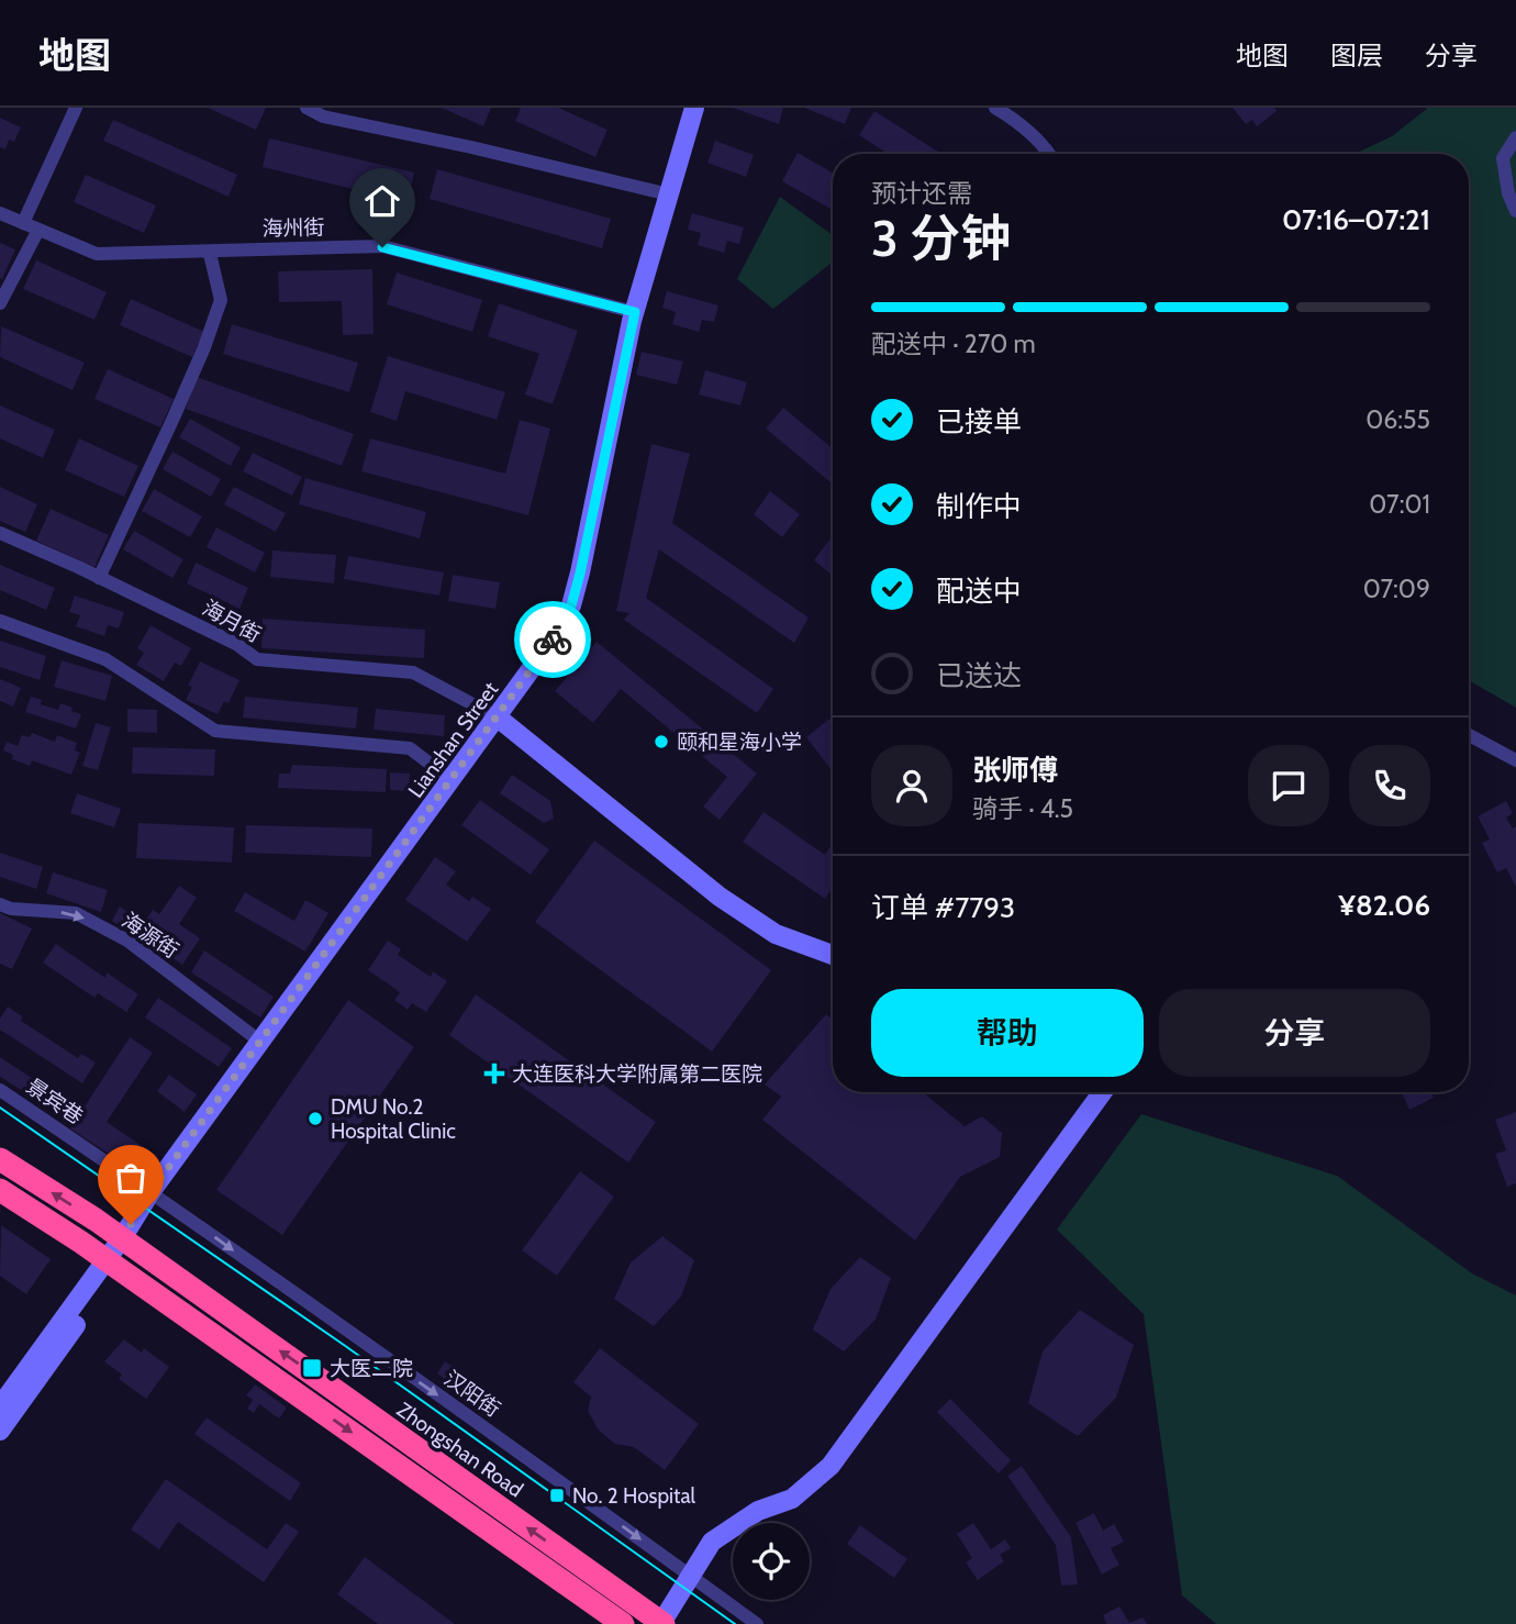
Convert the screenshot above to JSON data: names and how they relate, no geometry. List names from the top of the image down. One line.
{"streets":{"highway":["Zhongshan Road"],"street":["海州街","海月街","Lianshan Street","海源街","景宾巷","汉阳街"]},"crossings":[["海州街","Lianshan Street"],["海月街","Lianshan Street"],["Lianshan Street","海源街"],["Lianshan Street","景宾巷"],["Lianshan Street","汉阳街"],["Lianshan Street","Zhongshan Road"],["景宾巷","汉阳街"]],"one_way":["海源街","汉阳街"],"places":{"other":["颐和星海小学","DMU No.2 Hospital Clinic"],"health":["大连医科大学附属第二医院"],"transit":["大医二院","No. 2 Hospital"]},"page":{"header":"地图","nav":["地图","图层","分享"],"heading":["3 分钟","预计还需","07:16–07:21"],"panel":["张师傅","骑手 · 4.5","订单 #7793","¥82.06"],"bar":"配送中 · 270 m","list":[["已接单","06:55"],["制作中","07:01"],["配送中","07:09"],"已送达"],"buttons":["帮助","分享"]}}
